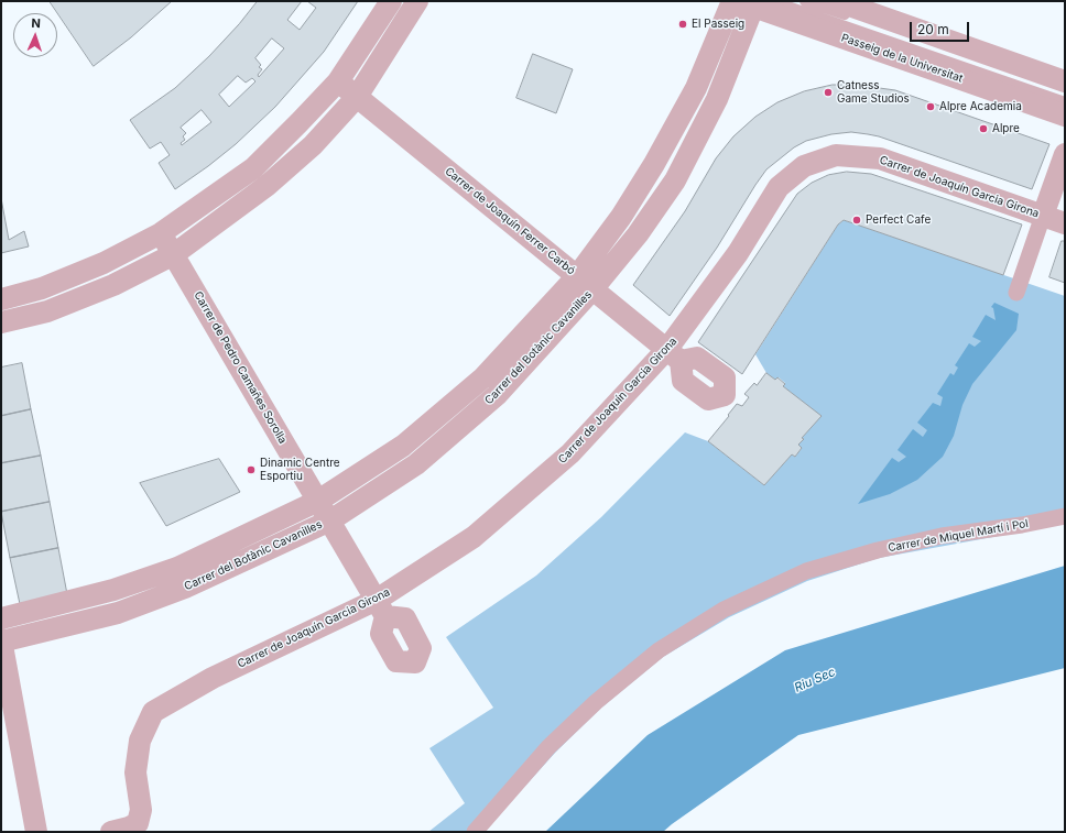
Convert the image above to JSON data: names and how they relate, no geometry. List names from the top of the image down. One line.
{"streets":{"street":["Passeig de la Universitat","Carrer de Joaquín Garcia Girona","Carrer de Joaquín Ferrer Carbó","Carrer del Botànic Cavanilles","Carrer de Pedro Camañes Sorolla","Carrer de Miquel Martí i Pol"]},"crossings":[["Passeig de la Universitat","Carrer del Botànic Cavanilles"],["Carrer de Joaquín Garcia Girona","Carrer de Joaquín Ferrer Carbó"],["Carrer de Joaquín Garcia Girona","Carrer de Pedro Camañes Sorolla"],["Carrer de Joaquín Ferrer Carbó","Carrer del Botànic Cavanilles"],["Carrer del Botànic Cavanilles","Carrer de Pedro Camañes Sorolla"]],"water":["Riu Sec"],"places":["El Passeig","Catness Game Studios","Alpre Academia","Alpre","Perfect Cafe","Dinamic Centre Esportiu"],"scale_bar":"20 m","north":"top"}
